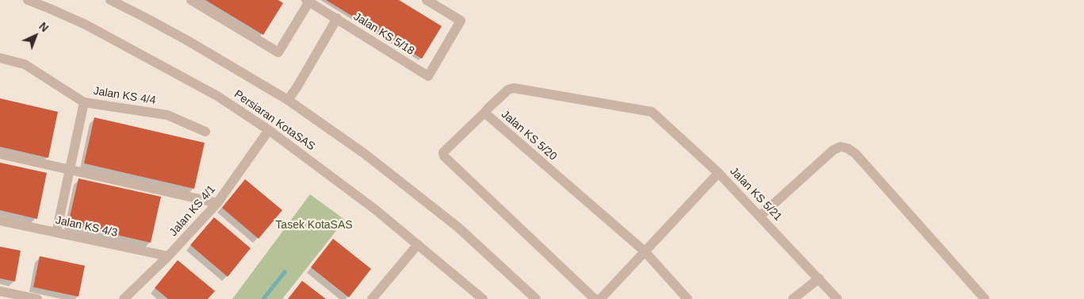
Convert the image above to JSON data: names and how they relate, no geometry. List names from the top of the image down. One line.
{"streets":{"street":["Jalan KS 5/18","Jalan KS 4/4","Persiaran KotaSAS","Jalan KS 5/20","Jalan KS 5/21","Jalan KS 4/1","Jalan KS 4/3"]},"crossings":[["Persiaran KotaSAS","Jalan KS 4/1"],["Jalan KS 5/20","Jalan KS 5/21"],["Jalan KS 4/1","Jalan KS 4/3"]],"parks":["Tasek KotaSAS"],"north":"top right"}
